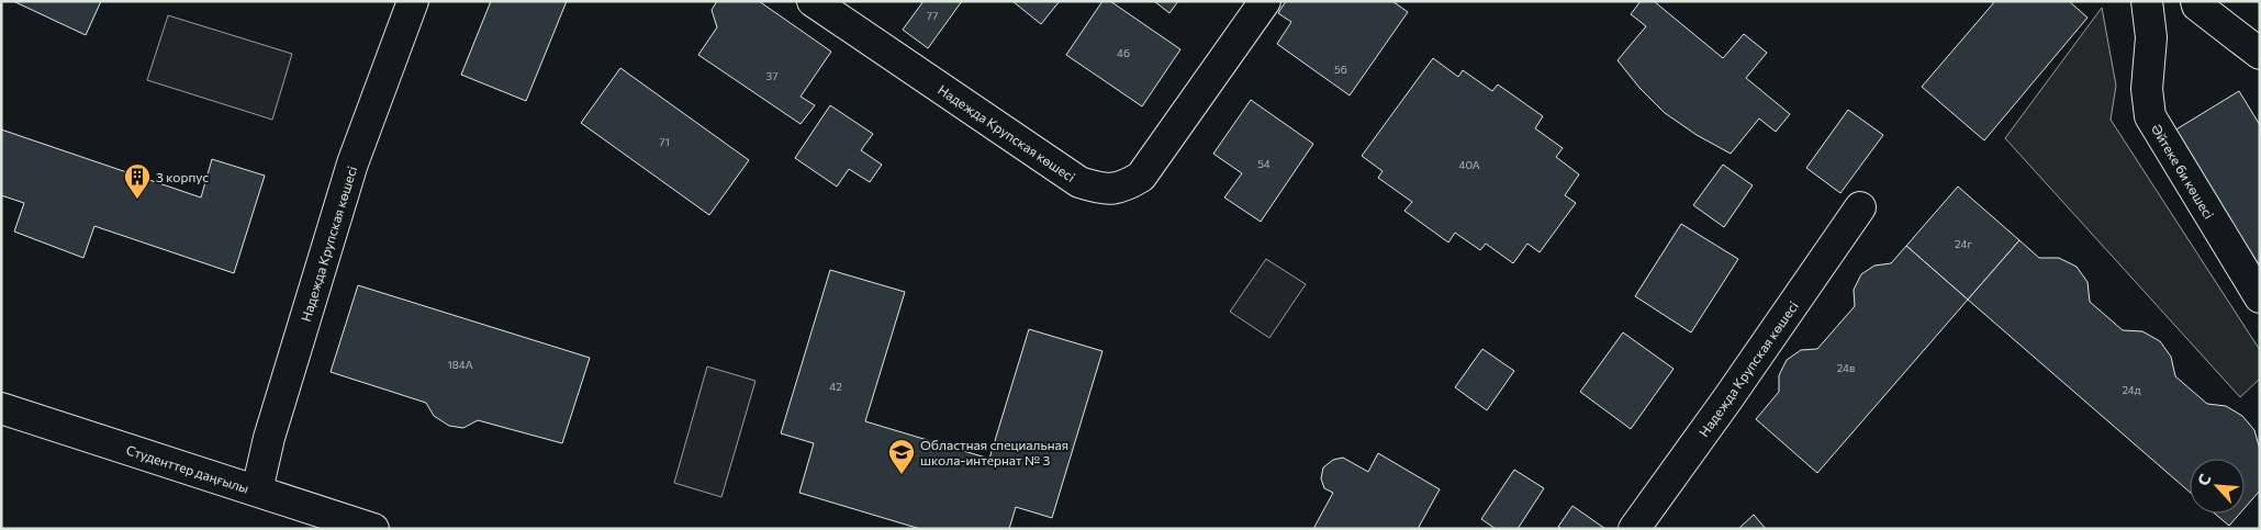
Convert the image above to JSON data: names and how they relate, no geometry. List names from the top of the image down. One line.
{"streets":{"street":["Надежда Крупская көшесі","Әйтеке би көшесі","Студенттер даңғылы"]},"crossings":[["Надежда Крупская көшесі","Студенттер даңғылы"]],"places":{"building":["3 корпус"],"school or university":["Областная специальная школа-интернат № 3"]},"house_numbers":["77","46","56","37","71","54","40А","24г","184А","24в","42","24д"],"north":"top left"}
